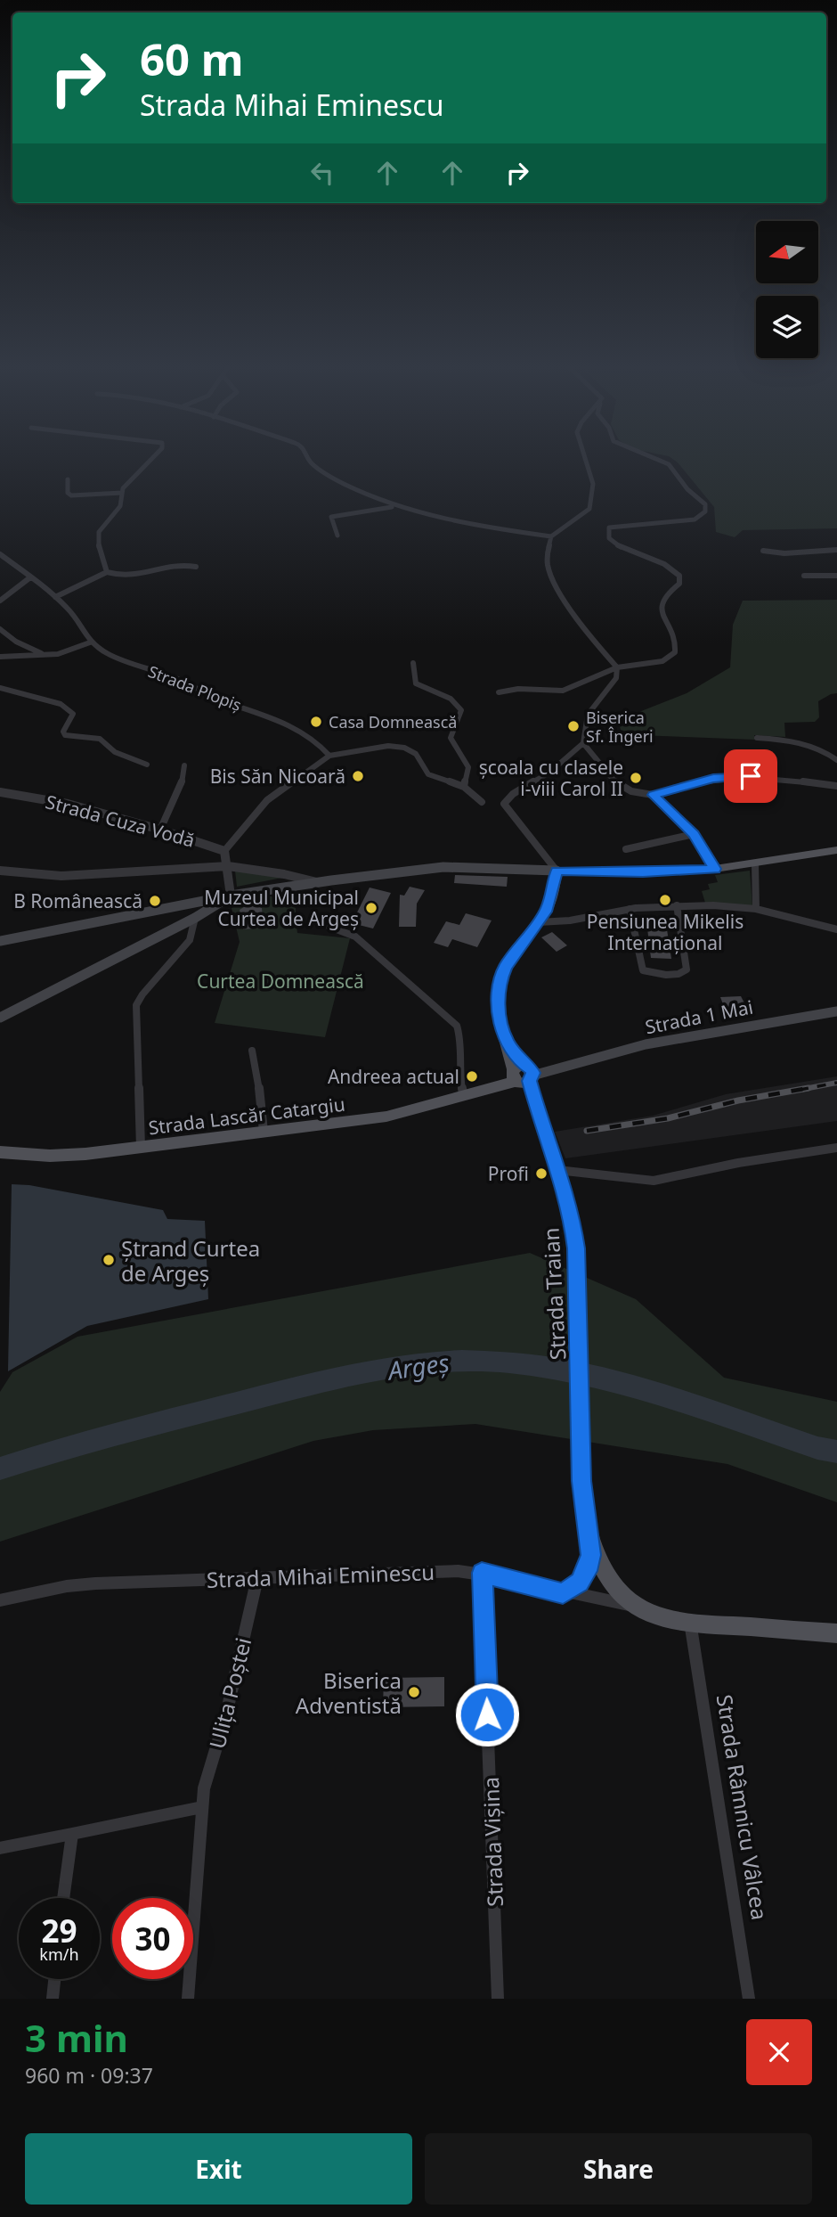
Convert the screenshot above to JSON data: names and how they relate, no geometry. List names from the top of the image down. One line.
{"streets":{"main road":["Strada 1 Mai","Strada Lascăr Catargiu","Strada Traian"],"street":["Strada Plopiș","Strada Cuza Vodă","Strada Mihai Eminescu","Ulița Poștei","Strada Râmnicu Vâlcea","Strada Vișina"]},"crossings":[["Strada 1 Mai","Strada Lascăr Catargiu"],["Strada 1 Mai","Strada Traian"],["Strada Lascăr Catargiu","Strada Traian"],["Strada Mihai Eminescu","Ulița Poștei"],["Strada Mihai Eminescu","Strada Vișina"]],"water":["Argeș"],"parks":["Curtea Domnească"],"places":["Casa Domnească","Biserica Sf. Îngeri","Bis Săn Nicoară","școala cu clasele i-viii Carol II","Pensiunea Mikelis Internațional","B Românească","Muzeul Municipal Curtea de Argeș","Andreea actual","Profi","Ștrand Curtea de Argeș","Biserica Adventistă"],"north":"left","page":{"turn":["60 m","Strada Mihai Eminescu"],"speed":"29 km/h","limit":"30","heading":["3 min","960 m · 09:37"],"buttons":["Exit","Share"]}}
